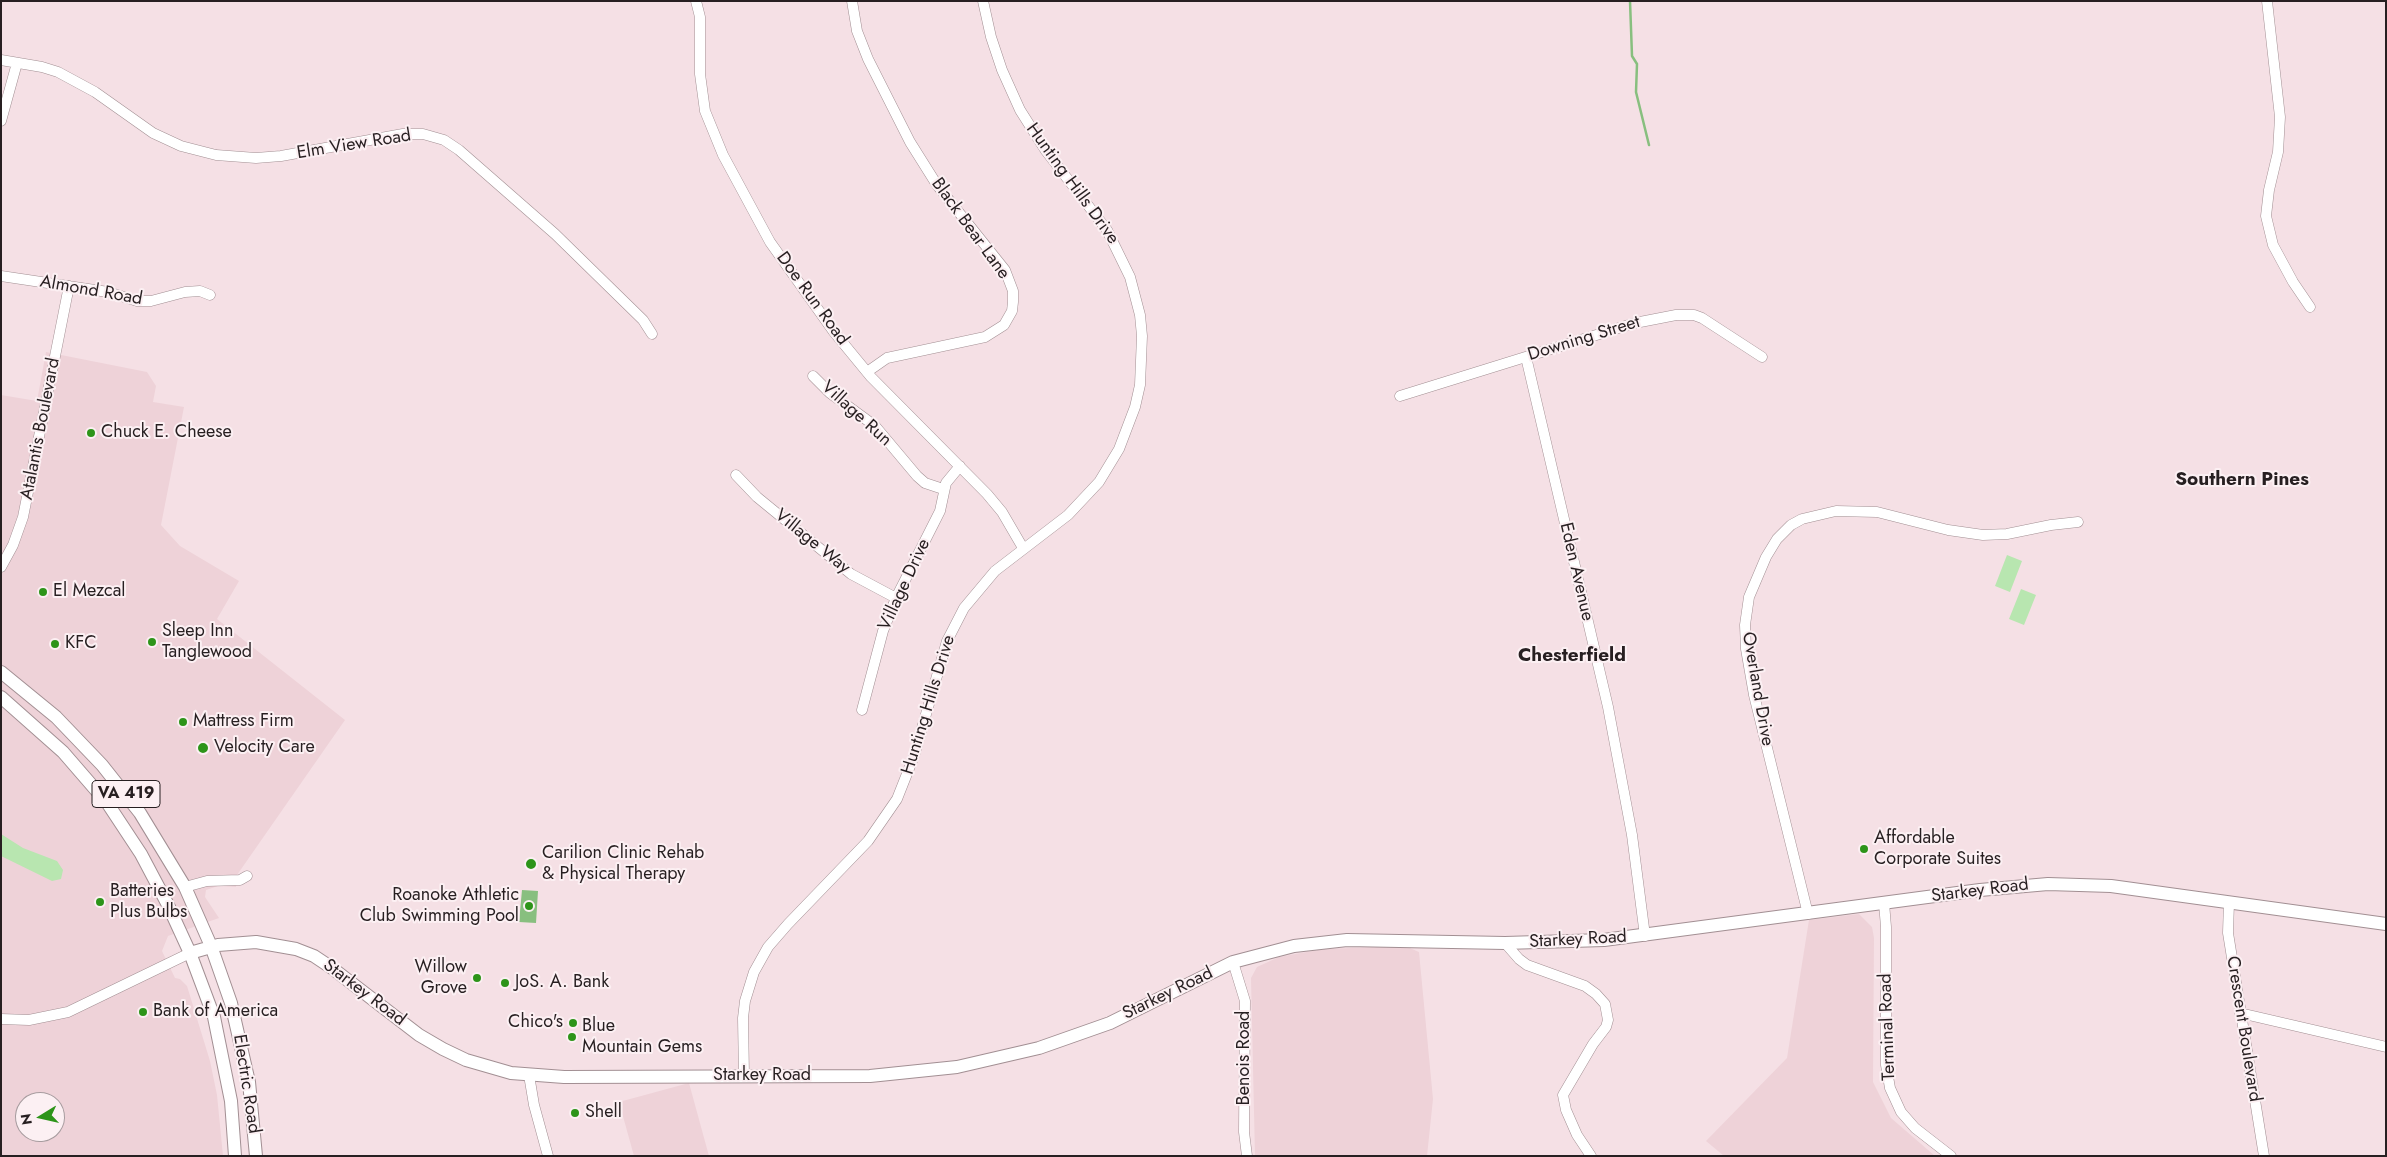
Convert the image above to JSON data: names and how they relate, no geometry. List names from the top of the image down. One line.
{"streets":{"main road":["VA 419","Starkey Road","Electric Road"],"street":["Elm View Road","Hunting Hills Drive","Black Bear Lane","Almond Road","Doe Run Road","Downing Street","Village Run","Atalantis Boulevard","Village Way","Eden Avenue","Village Drive","Overland Drive","Terminal Road","Crescent Boulevard","Benois Road"]},"crossings":[["Hunting Hills Drive","Doe Run Road"],["Hunting Hills Drive","Starkey Road"],["Black Bear Lane","Doe Run Road"],["Almond Road","Atalantis Boulevard"],["Doe Run Road","Village Drive"],["Downing Street","Eden Avenue"],["Village Run","Village Drive"],["Village Way","Village Drive"],["Eden Avenue","Starkey Road"],["Overland Drive","Starkey Road"],["Starkey Road","Terminal Road"],["Starkey Road","Crescent Boulevard"],["Starkey Road","Benois Road"],["Starkey Road","Electric Road"]],"districts":["Southern Pines","Chesterfield"],"places":["Chuck E. Cheese","El Mezcal","Sleep Inn Tanglewood","KFC","Mattress Firm","Velocity Care","Affordable Corporate Suites","Carilion Clinic Rehab & Physical Therapy","Batteries Plus Bulbs","Roanoke Athletic Club Swimming Pool","Willow Grove","JoS. A. Bank","Bank of America","Chico's","Blue Mountain Gems","Shell"],"north":"left"}
